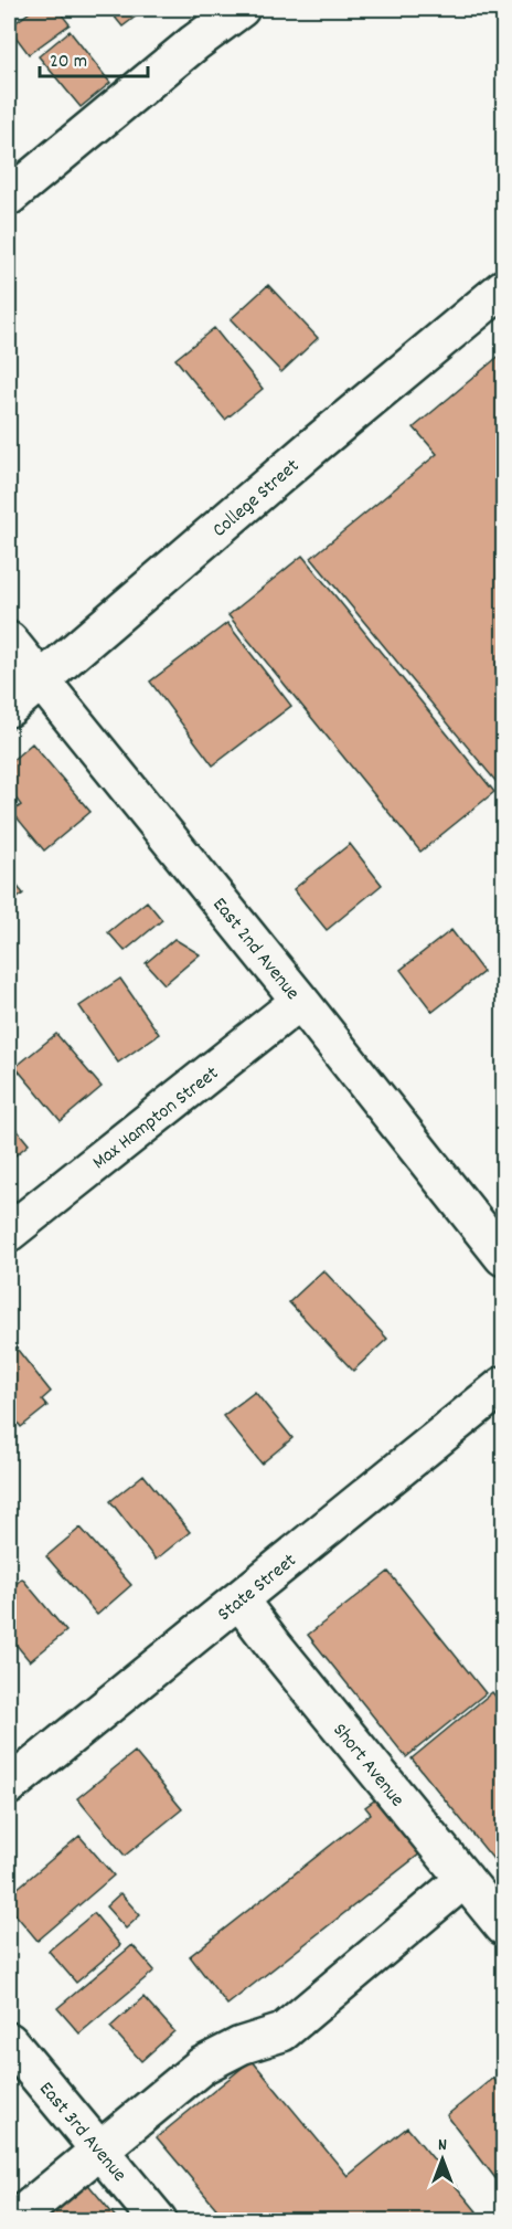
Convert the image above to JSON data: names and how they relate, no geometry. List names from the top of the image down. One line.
{"streets":{"street":["College Street","East 2nd Avenue","Max Hampton Street","State Street","Short Avenue","East 3rd Avenue"]},"crossings":[["College Street","East 2nd Avenue"],["East 2nd Avenue","Max Hampton Street"],["State Street","Short Avenue"]],"scale_bar":"20 m","north":"top"}
